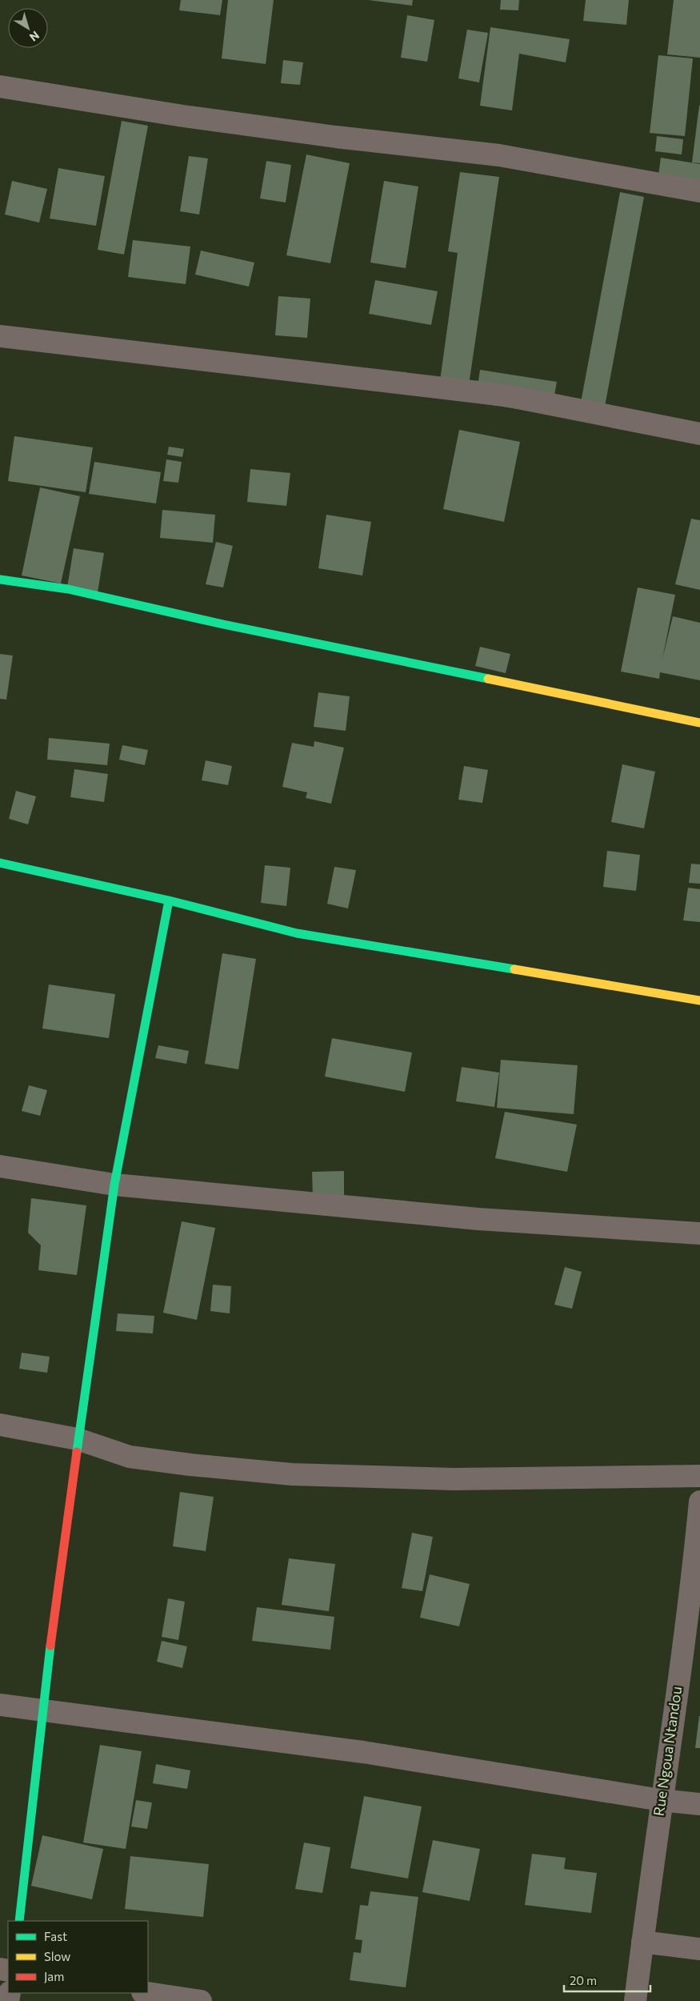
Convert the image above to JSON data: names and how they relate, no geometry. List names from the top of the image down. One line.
{"streets":{"street":["Rue Ngoua Ntandou"]},"legend":["Fast","Slow","Jam"],"scale_bar":"20 m","north":"bottom right"}
